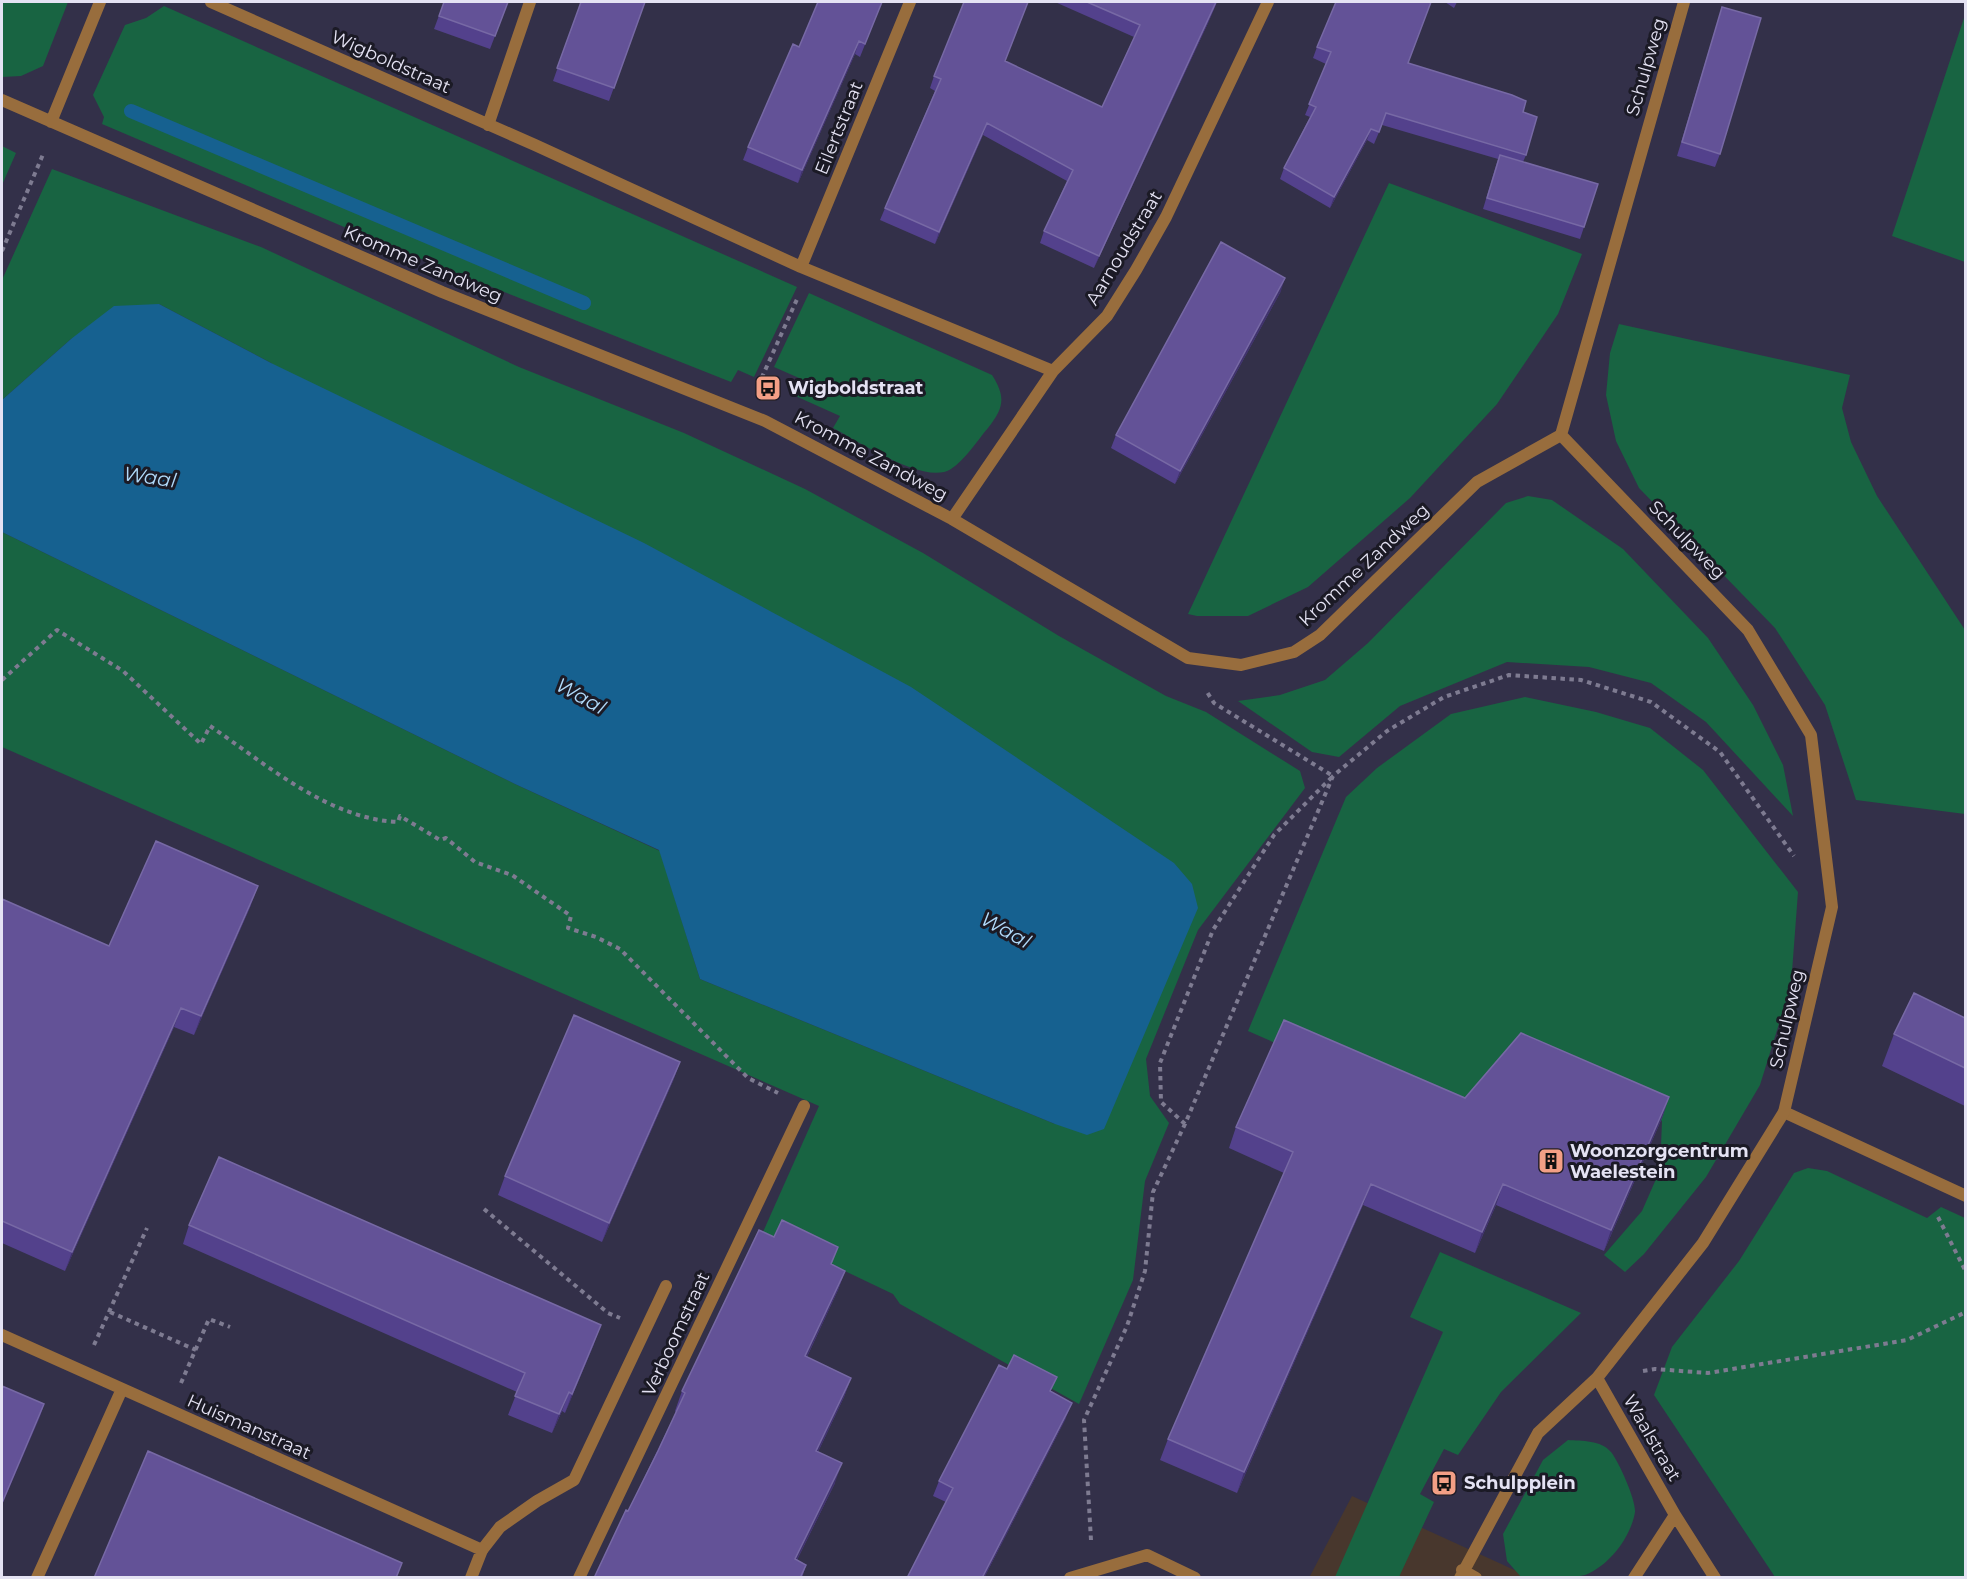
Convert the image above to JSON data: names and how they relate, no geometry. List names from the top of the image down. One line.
{"streets":{"street":["Wigboldstraat","Schulpweg","Eilertstraat","Aarnoudstraat","Kromme Zandweg","Verboomstraat","Huismanstraat","Waalstraat"]},"crossings":[["Wigboldstraat","Eilertstraat"],["Wigboldstraat","Aarnoudstraat"],["Schulpweg","Kromme Zandweg"],["Schulpweg","Waalstraat"],["Aarnoudstraat","Kromme Zandweg"]],"water":["Waal"],"places":{"bus stop":["Wigboldstraat","Schulpplein"],"building":["Woonzorgcentrum Waelestein"]}}
